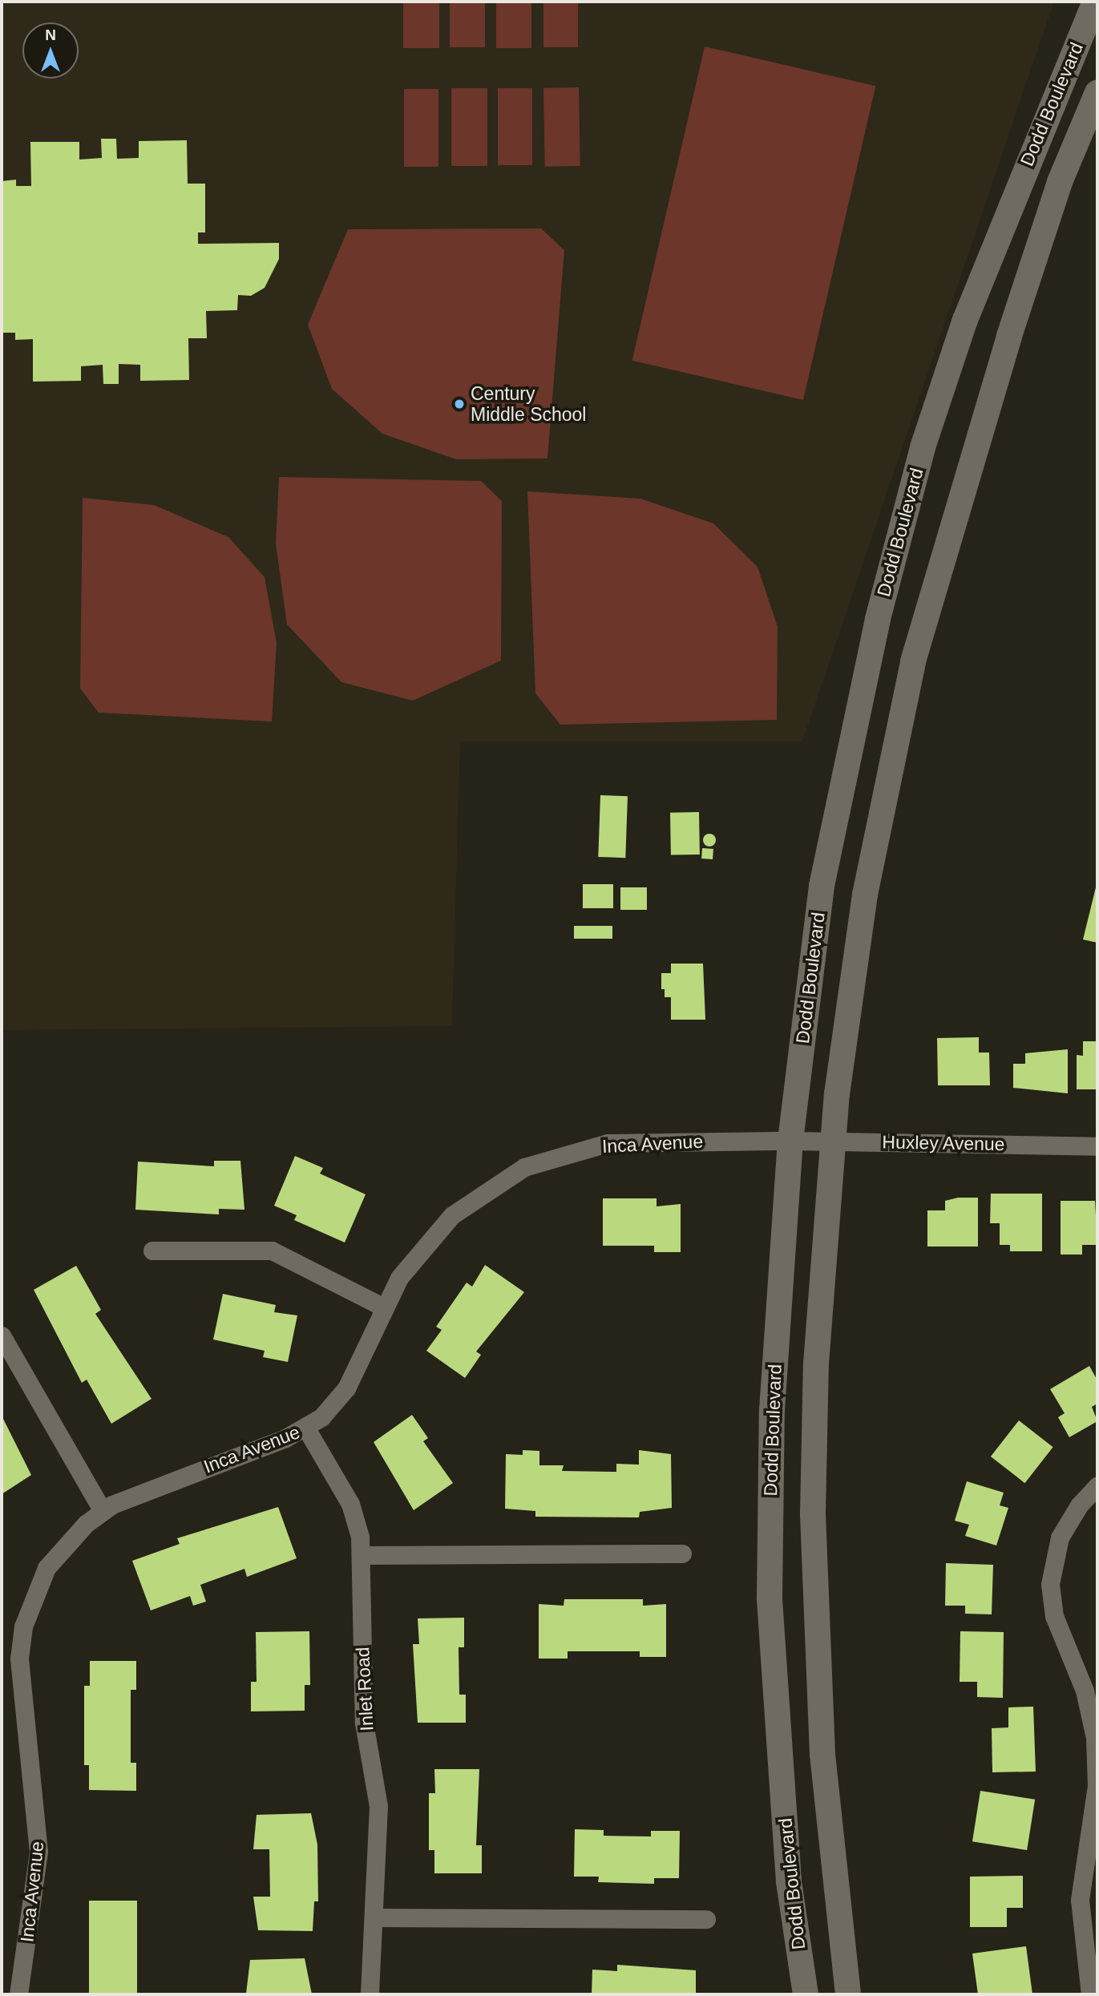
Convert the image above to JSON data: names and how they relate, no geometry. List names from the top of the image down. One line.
{"streets":{"main road":["Dodd Boulevard"],"street":["Huxley Avenue","Inca Avenue","Inlet Road"]},"crossings":[["Dodd Boulevard","Huxley Avenue"],["Dodd Boulevard","Inca Avenue"],["Huxley Avenue","Inca Avenue"],["Inca Avenue","Inlet Road"]],"places":["Century Middle School"],"north":"top"}
